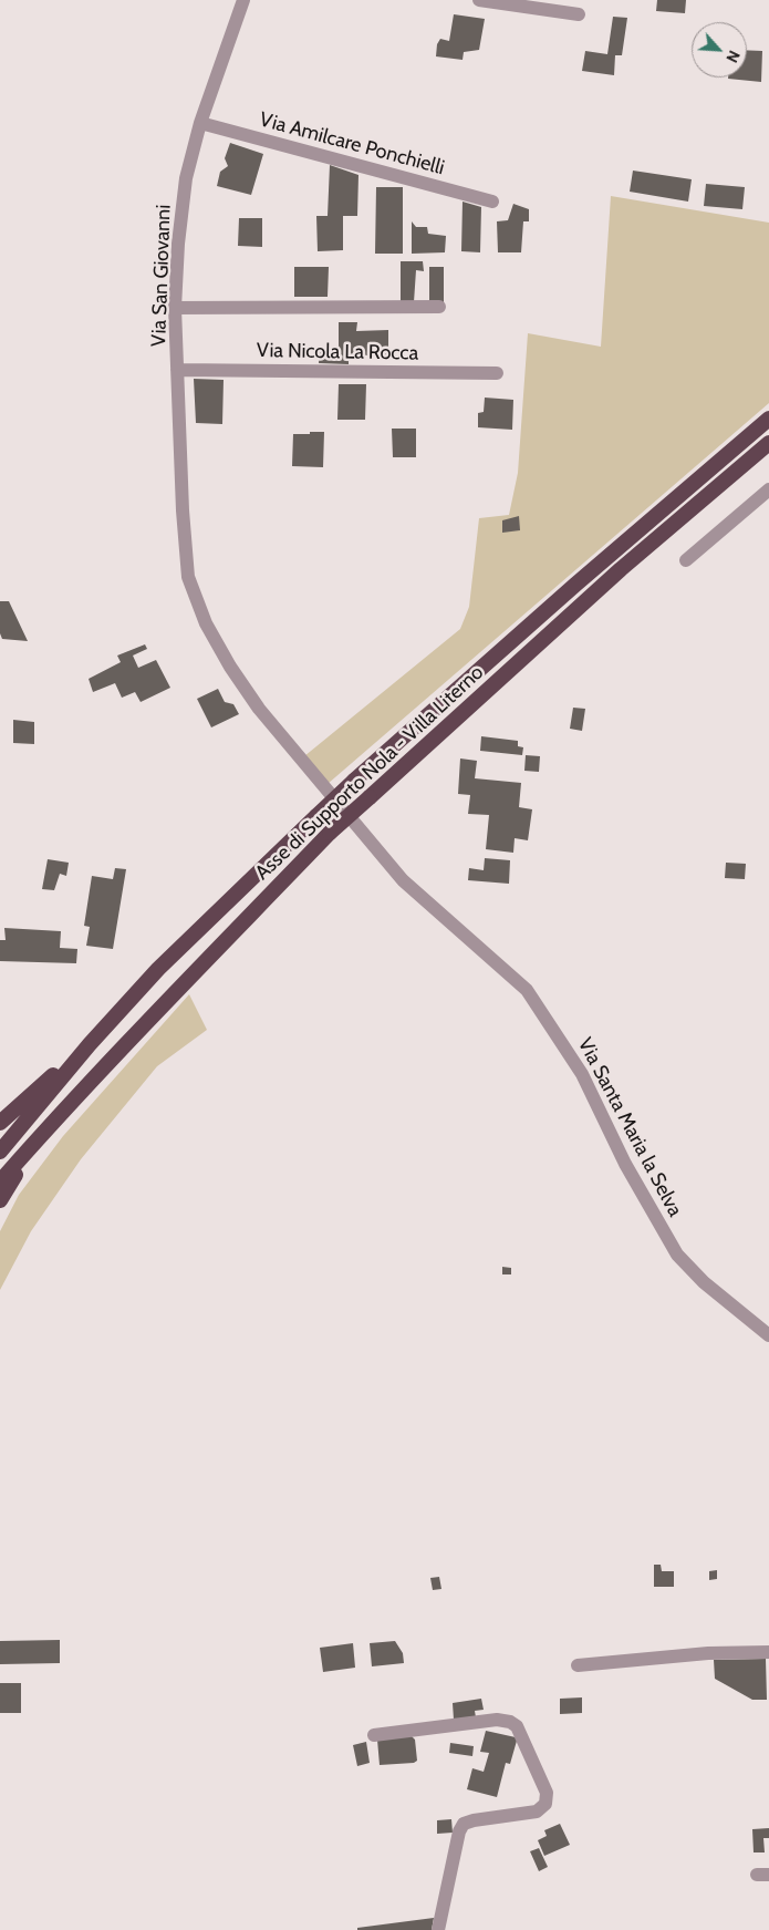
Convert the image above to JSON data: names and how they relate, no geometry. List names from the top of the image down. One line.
{"streets":{"highway":["Asse di Supporto Nola - Villa Literno"],"street":["Via Amilcare Ponchielli","Via San Giovanni","Via Nicola La Rocca","Via Santa Maria la Selva"]},"crossings":[["Via Amilcare Ponchielli","Via San Giovanni"],["Via San Giovanni","Via Nicola La Rocca"],["Via San Giovanni","Via Santa Maria la Selva"]],"north":"bottom right"}
